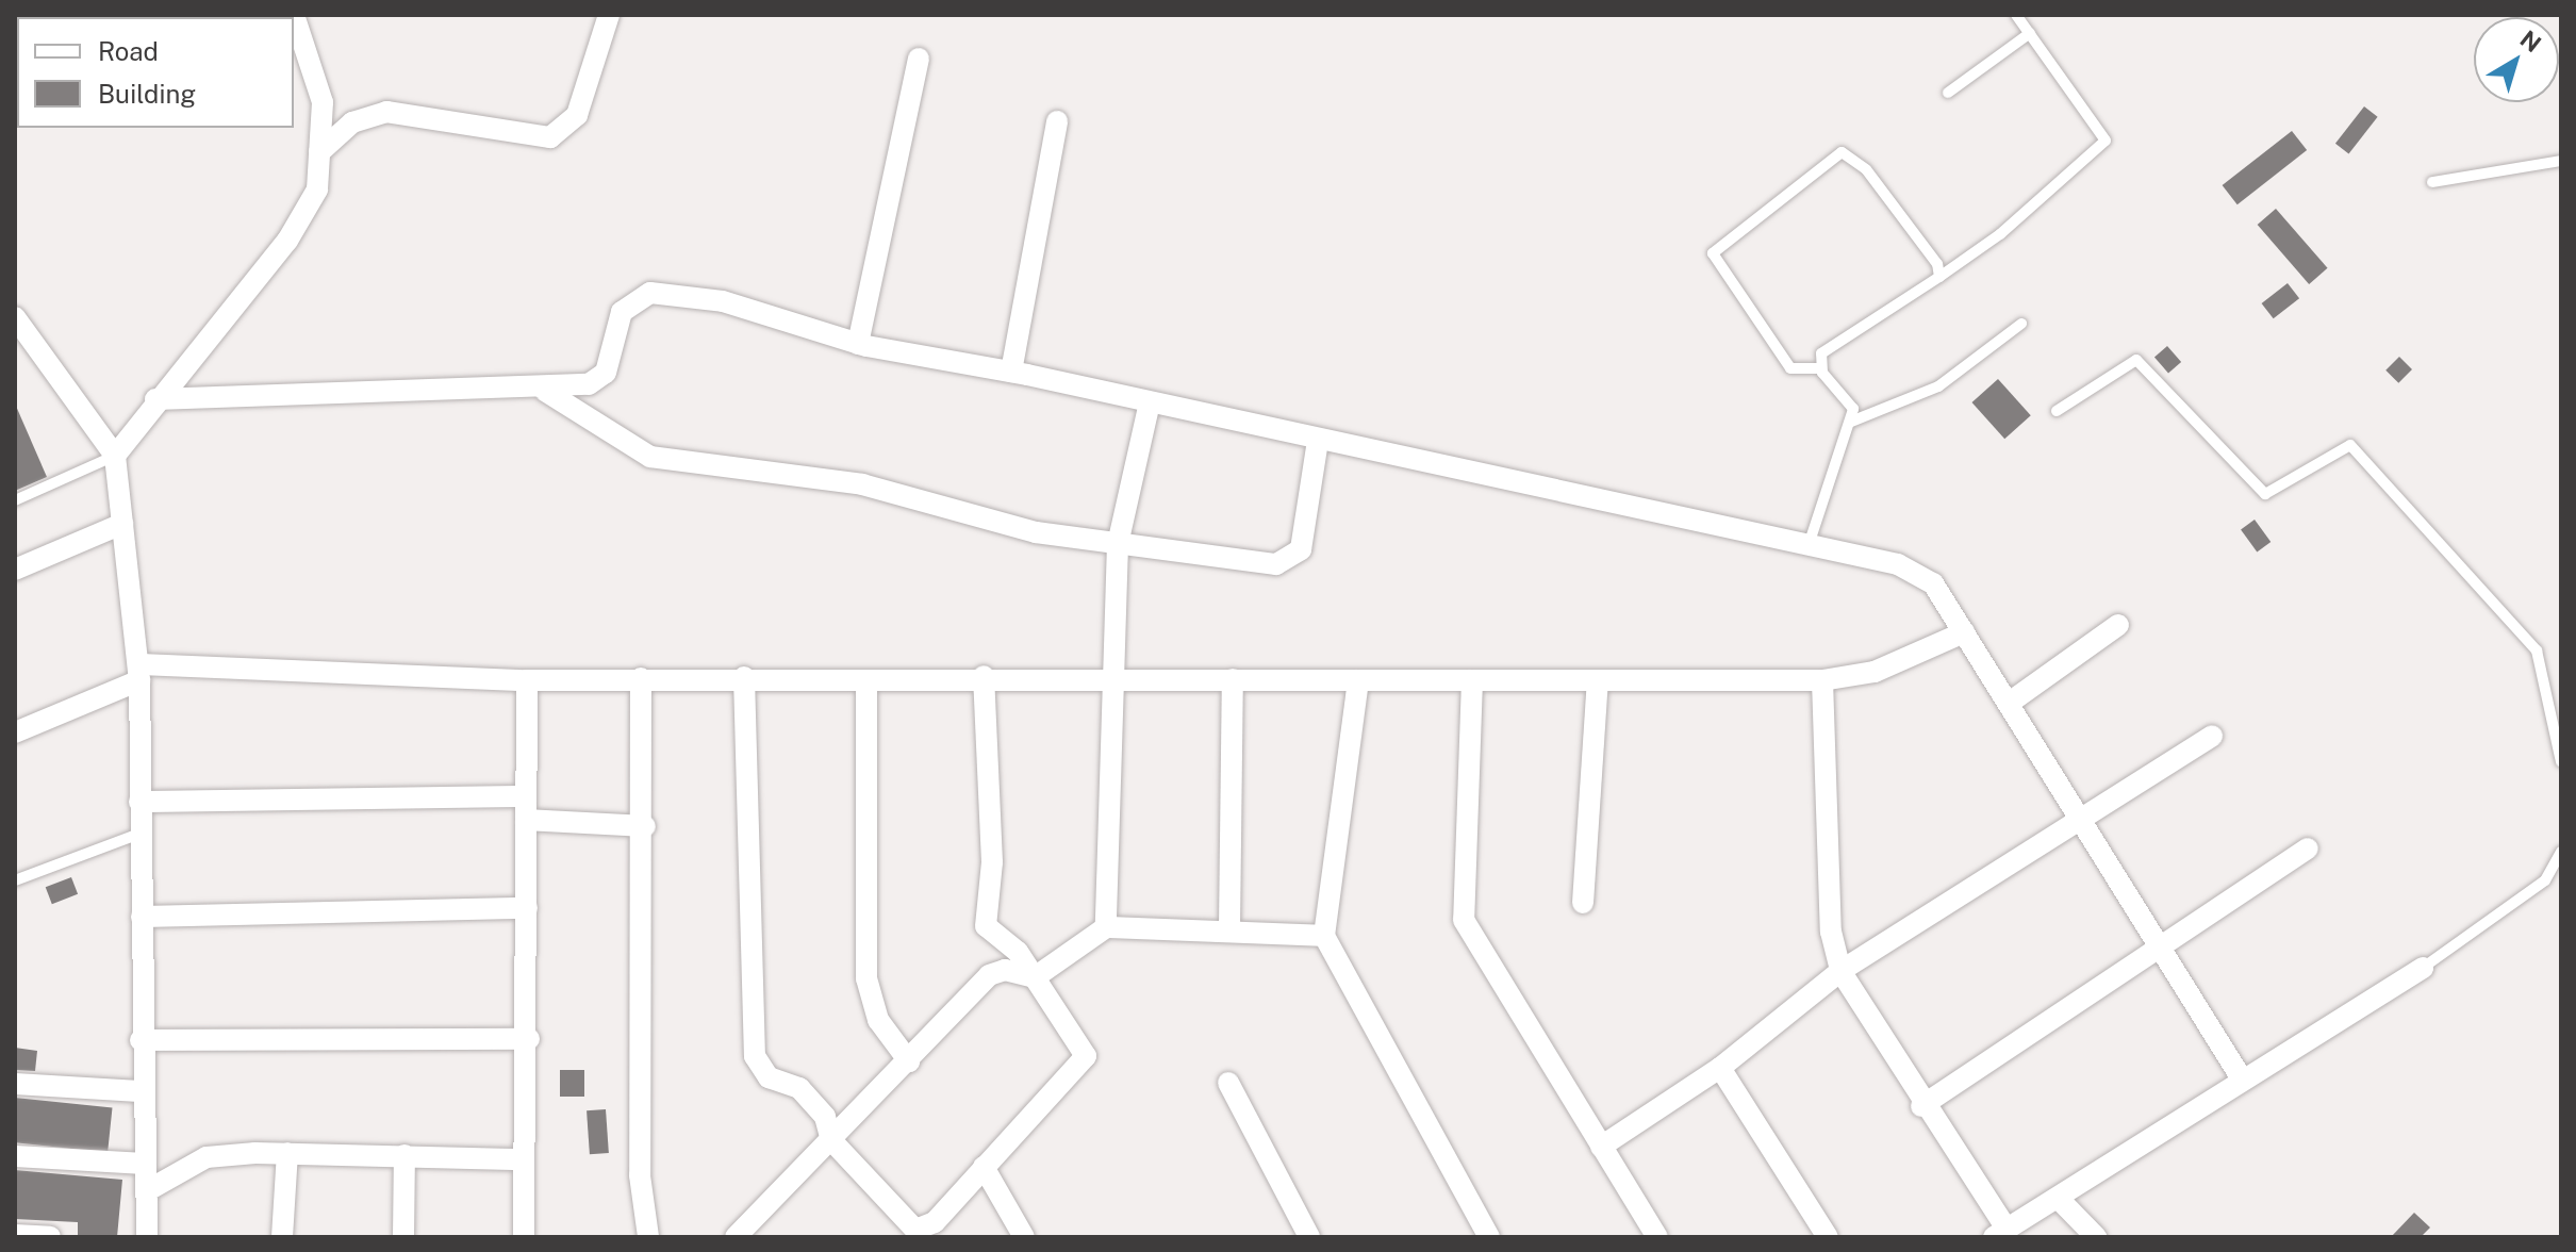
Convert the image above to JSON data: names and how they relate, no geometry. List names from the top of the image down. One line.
{"legend":["Road","Building"],"north":"top right"}
